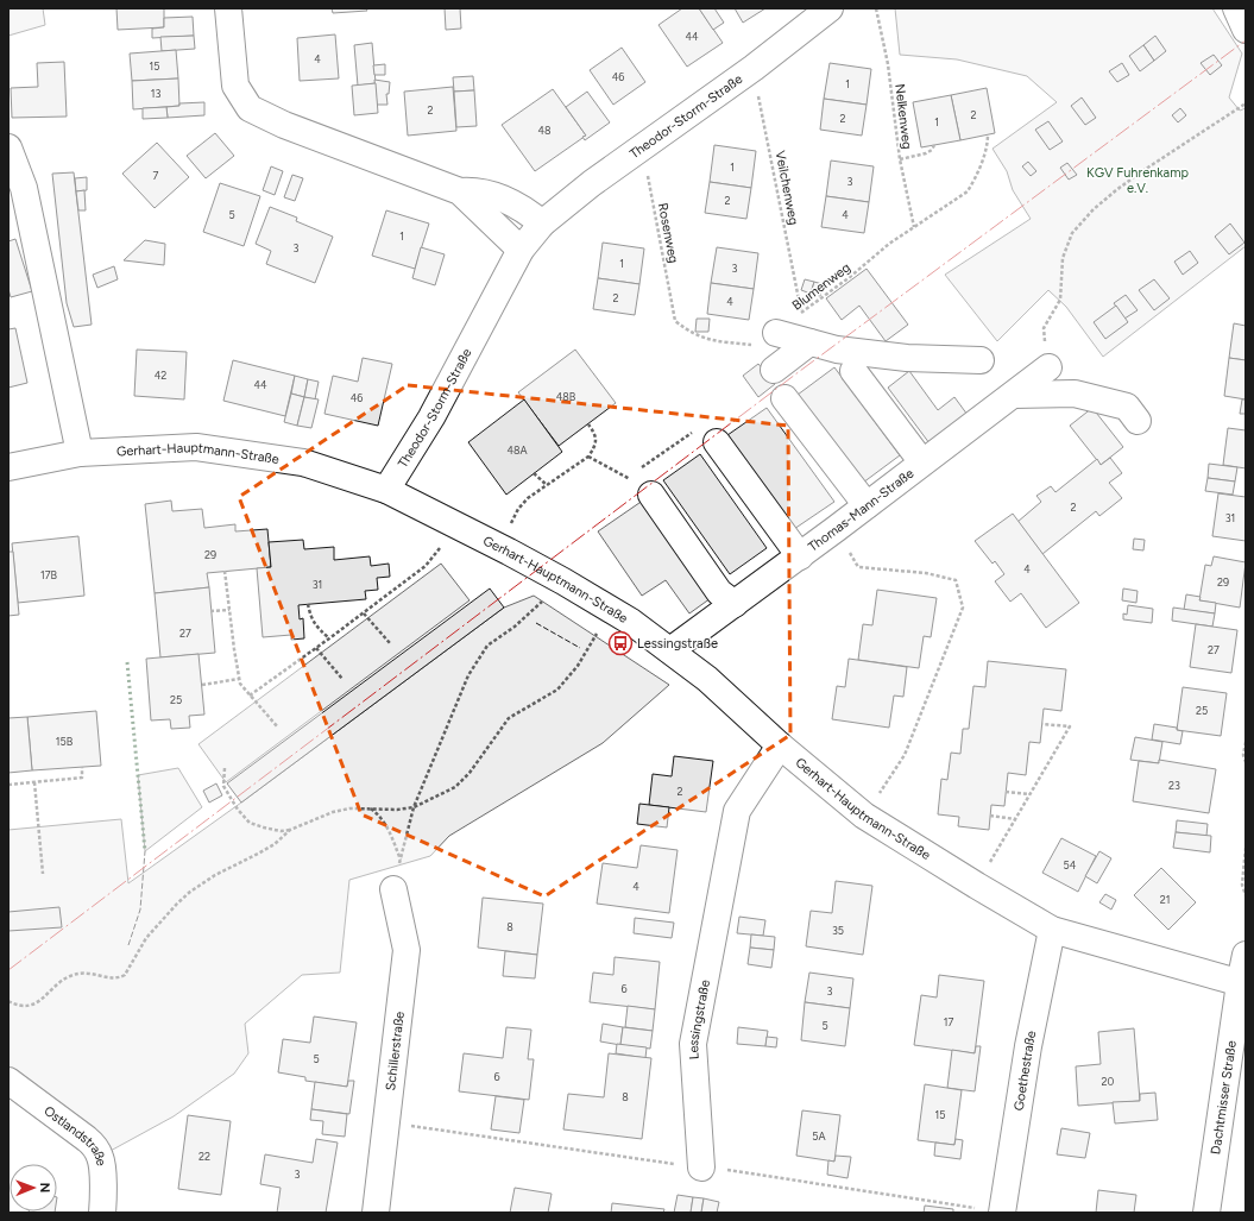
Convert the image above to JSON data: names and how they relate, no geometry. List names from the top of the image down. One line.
{"streets":{"street":["Theodor-Storm-Straße","Gerhart-Hauptmann-Straße","Thomas-Mann-Straße","Lessingstraße","Schillerstraße","Goethestraße","Dachtmisser Straße","Ostlandstraße"],"path":["Nelkenweg","Veilchenweg","Rosenweg","Blumenweg"]},"crossings":[["Theodor-Storm-Straße","Veilchenweg"],["Theodor-Storm-Straße","Rosenweg"],["Theodor-Storm-Straße","Gerhart-Hauptmann-Straße"],["Nelkenweg","Blumenweg"],["Veilchenweg","Blumenweg"],["Rosenweg","Blumenweg"],["Gerhart-Hauptmann-Straße","Thomas-Mann-Straße"],["Gerhart-Hauptmann-Straße","Lessingstraße"],["Gerhart-Hauptmann-Straße","Goethestraße"],["Gerhart-Hauptmann-Straße","Dachtmisser Straße"]],"parks":["KGV Fuhrenkamp e.V."],"places":{"bus stop":["Lessingstraße"]},"house_numbers":["44","4","15","46","1","13","2","2","2","1","48","1","7","3","2","5","4","1","3","1","3","2","4","42","44","48B","46","48A","2","31","29","4","17B","29","31","27","27","25","25","15B","23","2","54","4","21","8","35","6","3","17","5","5","6","20","8","15","5A","22","3"],"north":"right"}
